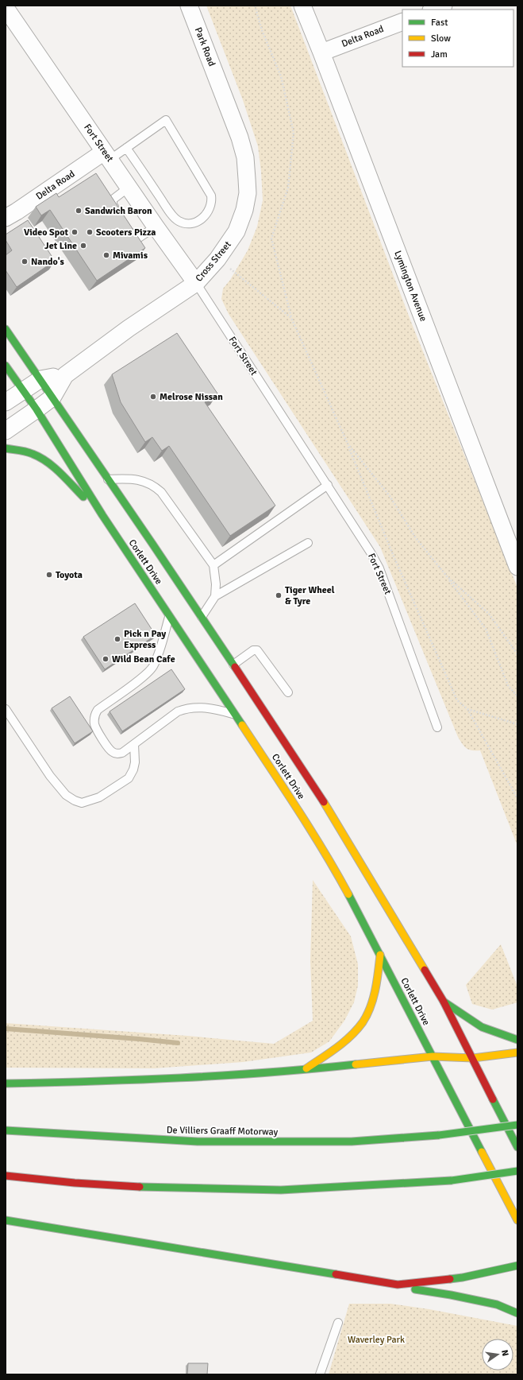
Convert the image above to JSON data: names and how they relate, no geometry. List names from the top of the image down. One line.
{"streets":{"main road":["Corlett Drive","De Villiers Graaff Motorway"],"street":["Delta Road","Park Road","Fort Street","Cross Street","Lymington Avenue"]},"crossings":[["Delta Road","Fort Street"],["Delta Road","Lymington Avenue"],["Park Road","Cross Street"],["Fort Street","Cross Street"],["Cross Street","Corlett Drive"]],"parks":["Waverley Park"],"places":["Sandwich Baron","Video Spot","Scooters Pizza","Jet Line","Mivamis","Nando's","Melrose Nissan","Toyota","Tiger Wheel & Tyre","Pick n Pay Express","Wild Bean Cafe"],"legend":["Fast","Slow","Jam"],"north":"right"}
